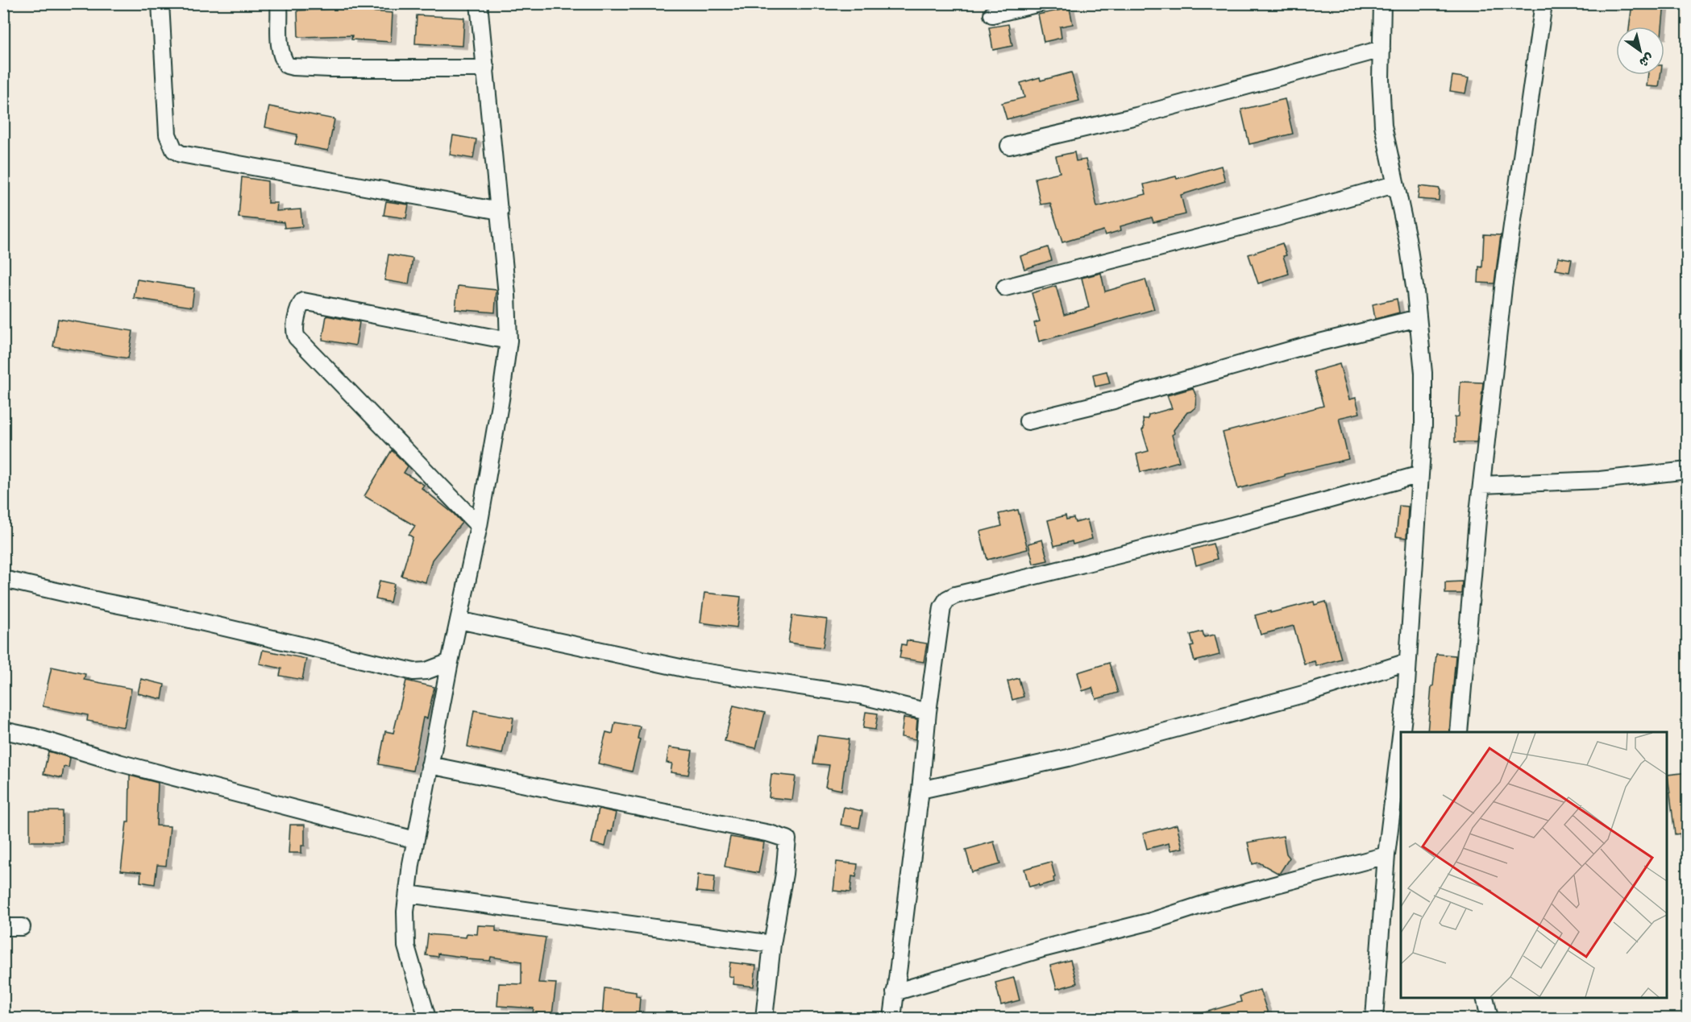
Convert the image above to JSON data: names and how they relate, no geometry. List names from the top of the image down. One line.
{"north":"bottom right"}
